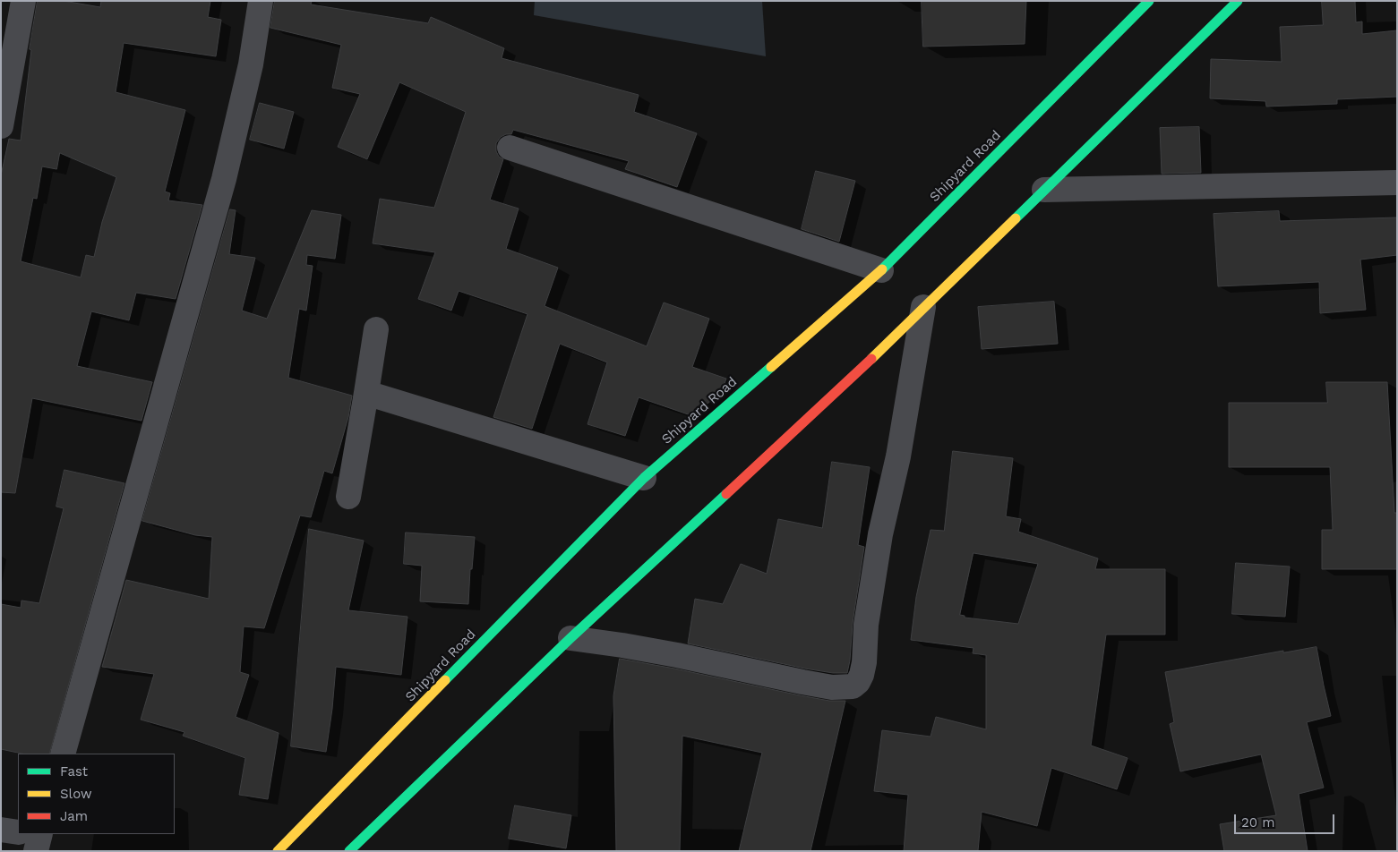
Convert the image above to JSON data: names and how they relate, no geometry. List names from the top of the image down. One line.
{"streets":{"main road":["Shipyard Road"]},"legend":["Fast","Slow","Jam"],"scale_bar":"20 m"}
